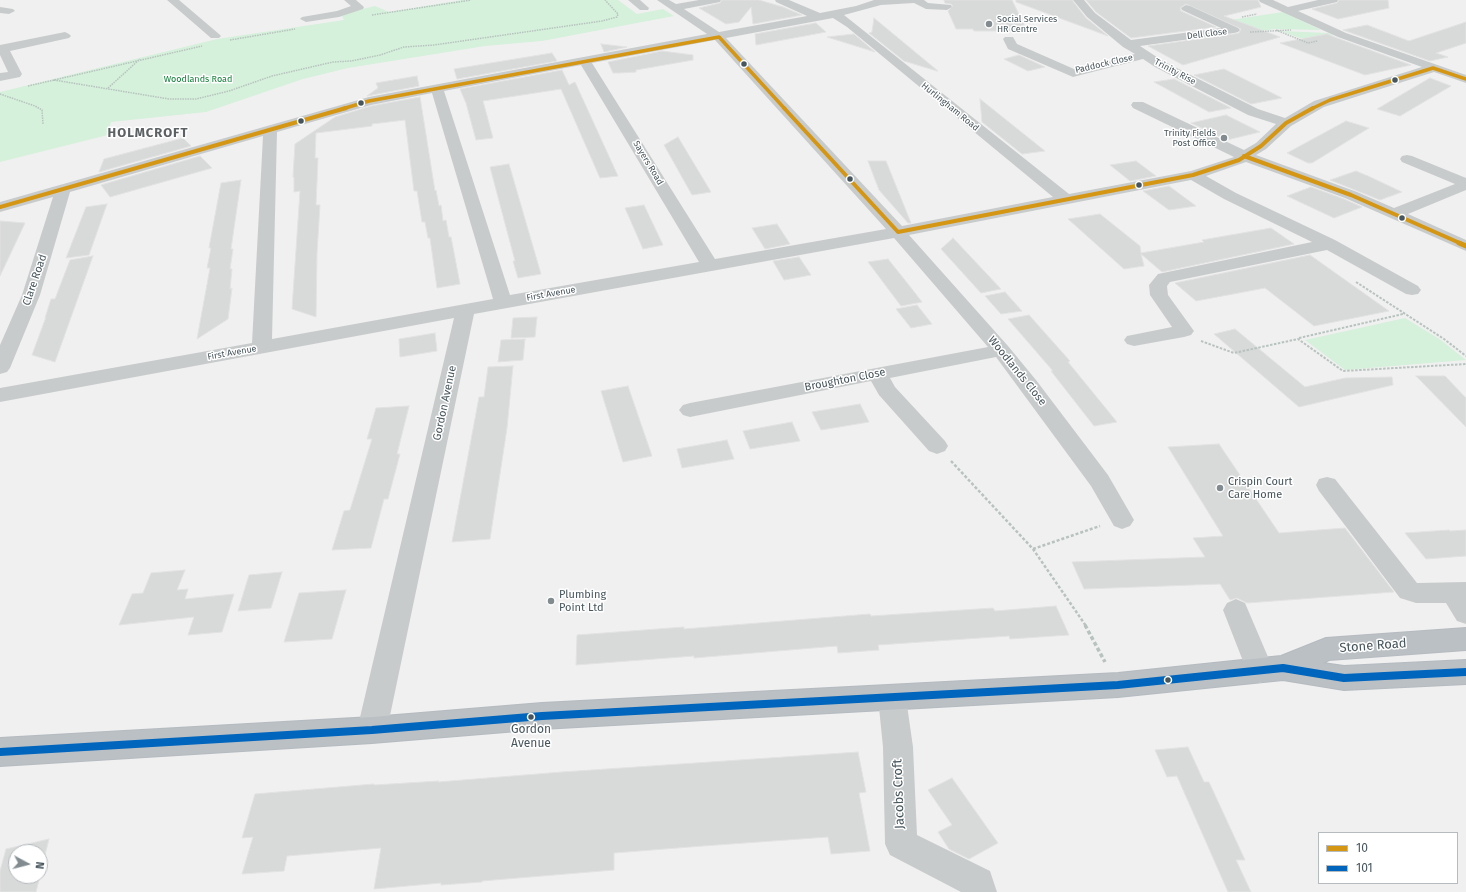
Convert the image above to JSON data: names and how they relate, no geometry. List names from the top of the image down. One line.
{"streets":{"highway":["Stone Road"],"street":["Dell Close","Paddock Close","Trinity Rise","Hurlingham Road","Sayers Road","Clare Road","First Avenue","Woodlands Close","Broughton Close","Gordon Avenue","Jacobs Croft"]},"crossings":[["Dell Close","Trinity Rise"],["Paddock Close","Trinity Rise"],["Trinity Rise","First Avenue"],["Hurlingham Road","First Avenue"],["Sayers Road","First Avenue"],["First Avenue","Woodlands Close"],["First Avenue","Gordon Avenue"],["Woodlands Close","Broughton Close"],["Gordon Avenue","Stone Road"],["Stone Road","Jacobs Croft"]],"districts":["HOLMCROFT"],"parks":["Woodlands Road"],"places":["Social Services HR Centre","Trinity Fields Post Office","Crispin Court Care Home","Plumbing Point Ltd","Gordon Avenue"],"lines":["transit line 10","transit line 101"],"legend":["10","101"],"north":"right"}
